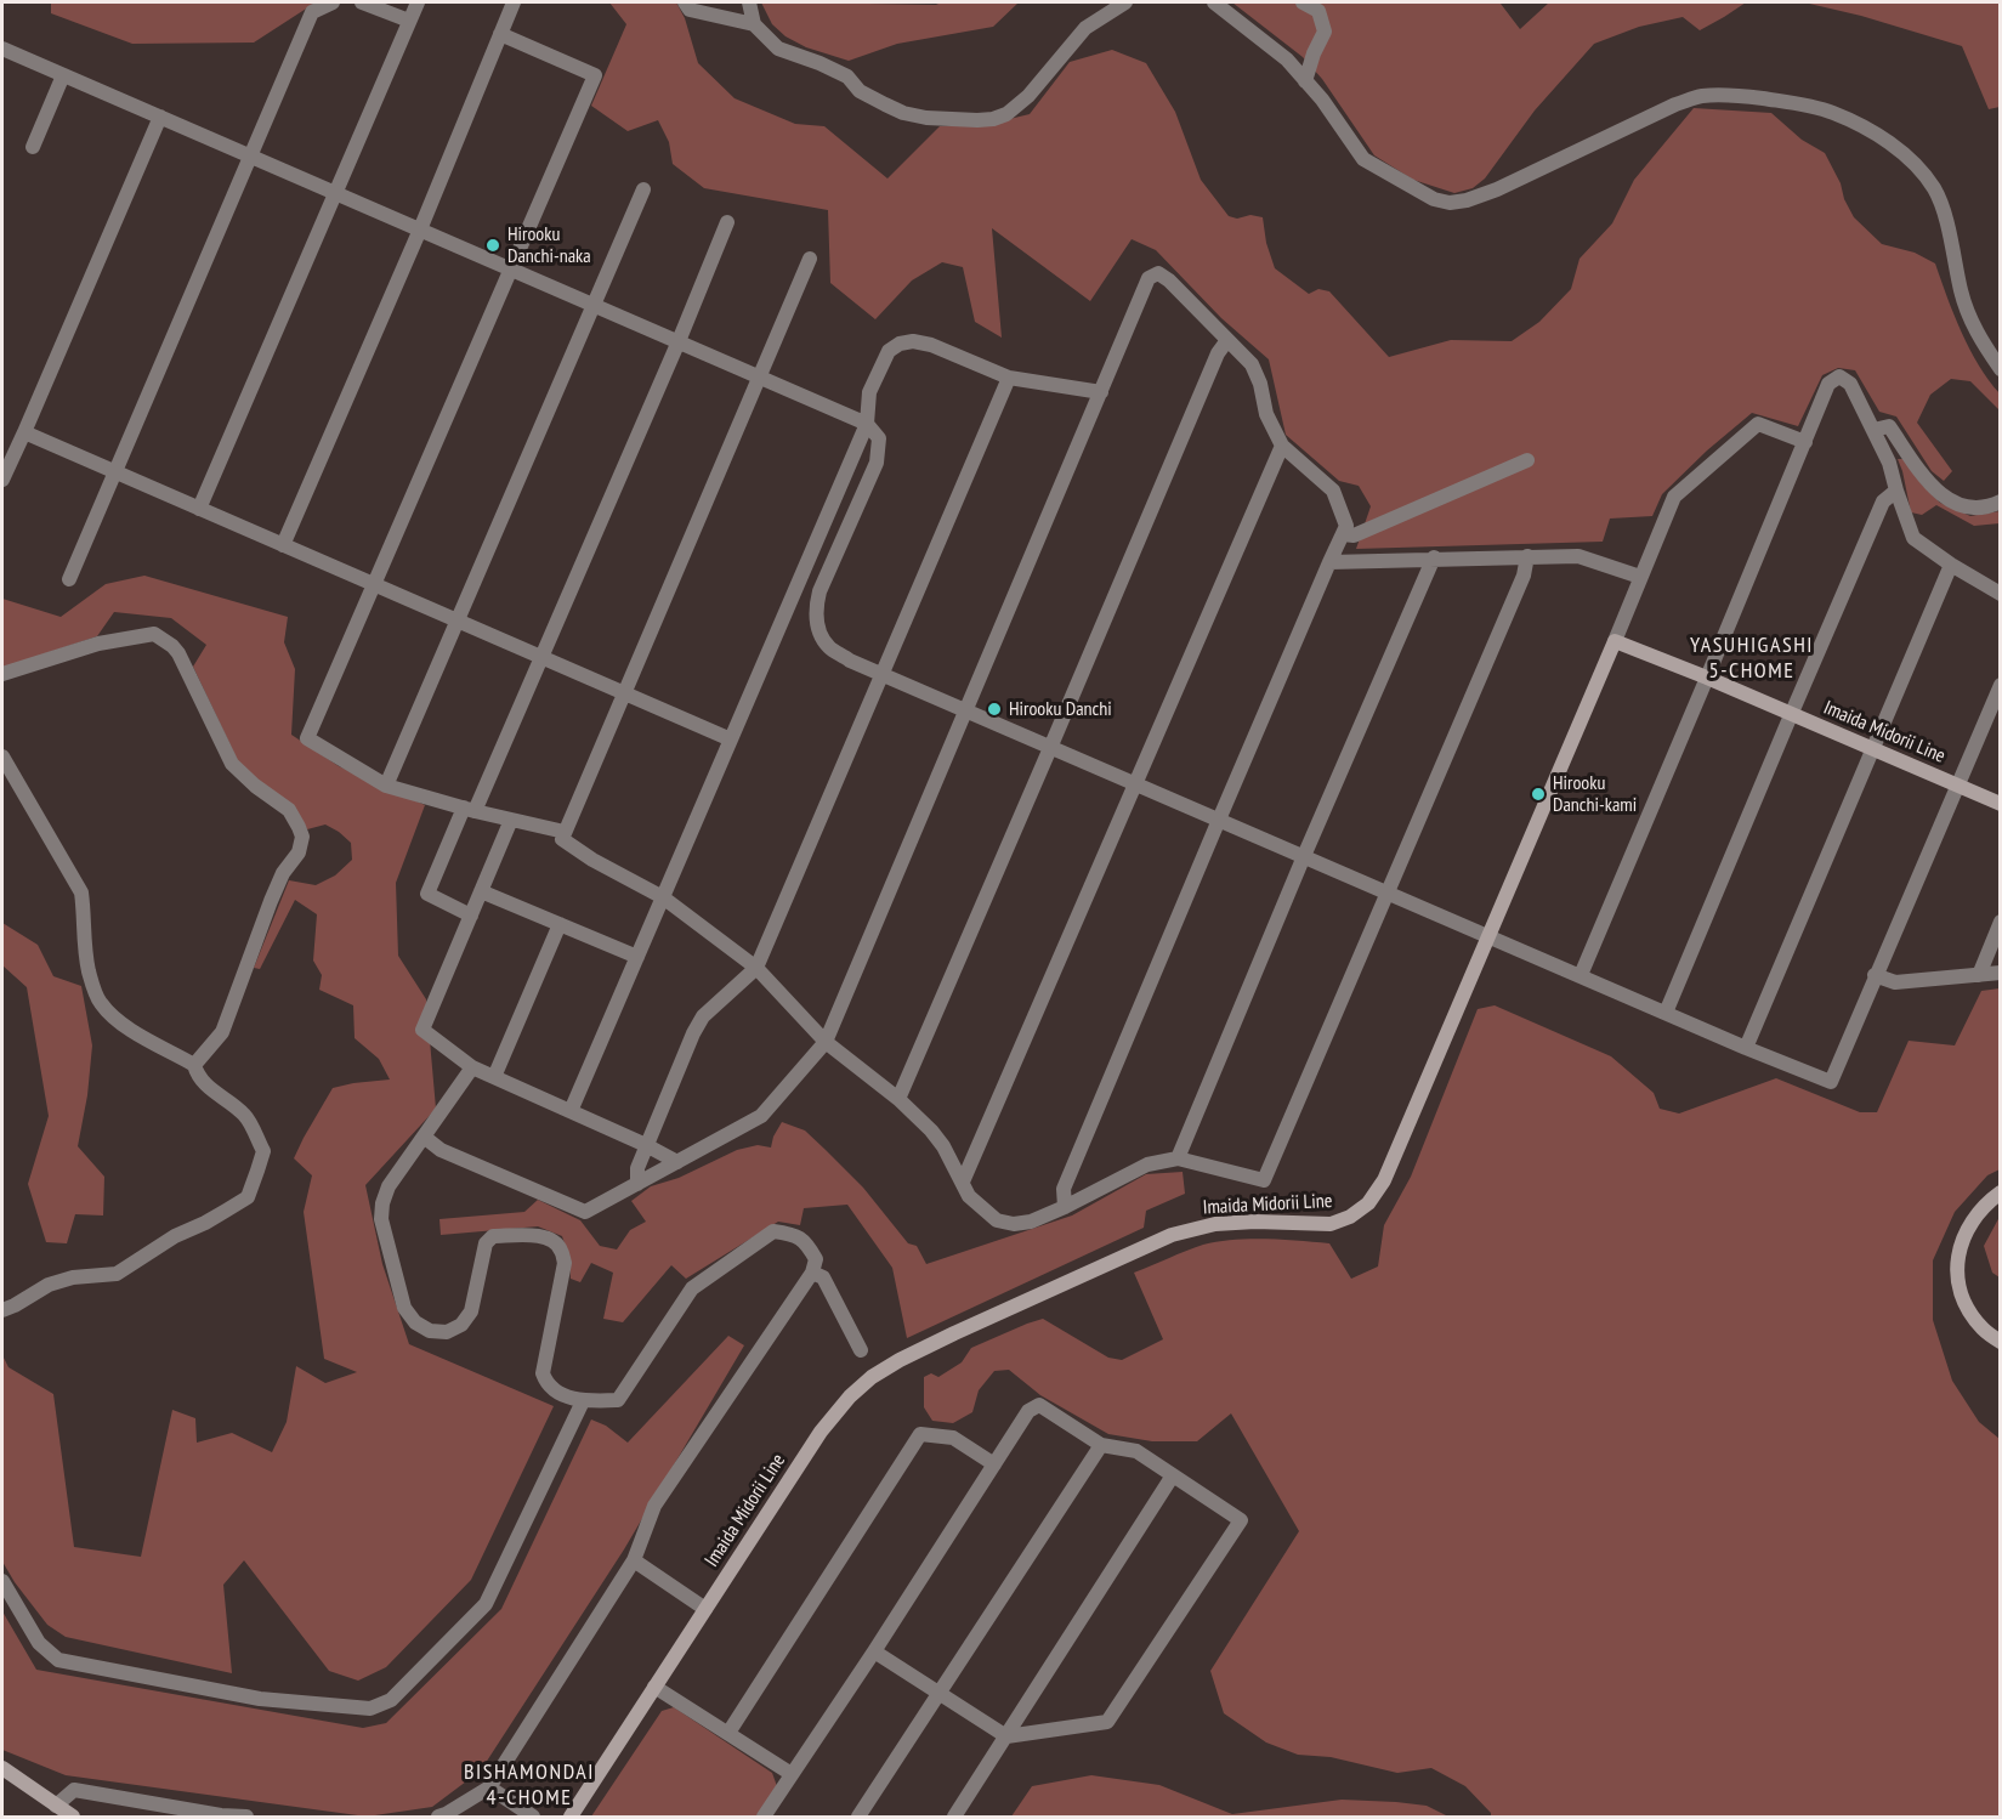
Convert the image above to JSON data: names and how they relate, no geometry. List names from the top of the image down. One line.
{"streets":{"main road":["Imaida Midorii Line"]},"districts":["YASUHIGASHI 5-CHOME","BISHAMONDAI 4-CHOME"],"places":["Hirooku Danchi-naka","Hirooku Danchi","Hirooku Danchi-kami"]}
